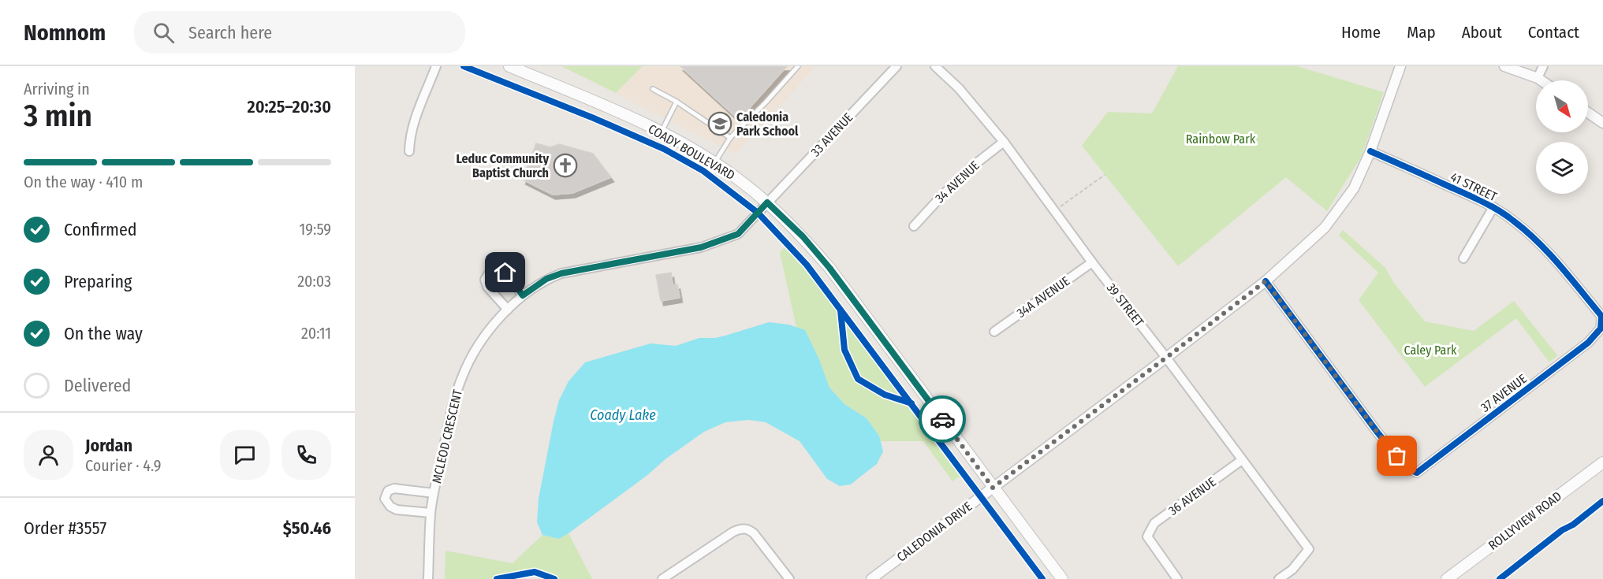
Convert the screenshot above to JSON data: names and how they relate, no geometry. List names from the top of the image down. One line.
{"streets":{"main road":["COADY BOULEVARD","ROLLYVIEW ROAD"],"street":["33 AVENUE","34 AVENUE","41 STREET","34A AVENUE","39 STREET","37 AVENUE","MCLEOD CRESCENT","36 AVENUE","CALEDONIA DRIVE"]},"crossings":[["33 AVENUE","COADY BOULEVARD"],["33 AVENUE","MCLEOD CRESCENT"],["COADY BOULEVARD","MCLEOD CRESCENT"],["COADY BOULEVARD","CALEDONIA DRIVE"],["34 AVENUE","39 STREET"],["41 STREET","37 AVENUE"],["41 STREET","CALEDONIA DRIVE"],["34A AVENUE","39 STREET"],["39 STREET","36 AVENUE"],["39 STREET","CALEDONIA DRIVE"],["37 AVENUE","CALEDONIA DRIVE"]],"water":["Coady Lake"],"parks":["Rainbow Park","Caley Park"],"places":{"school or university":["Caledonia Park School"],"church":["Leduc Community Baptist Church"]},"north":"bottom right","page":{"header":"Nomnom","search":"Search here","nav":["Home","Map","About","Contact"],"heading":["3 min","Arriving in","20:25–20:30"],"panel":["Jordan","Courier · 4.9","Order #3557","$50.46"],"bar":"On the way · 410 m","list":[["Confirmed","19:59"],["Preparing","20:03"],["On the way","20:11"],"Delivered"]}}
